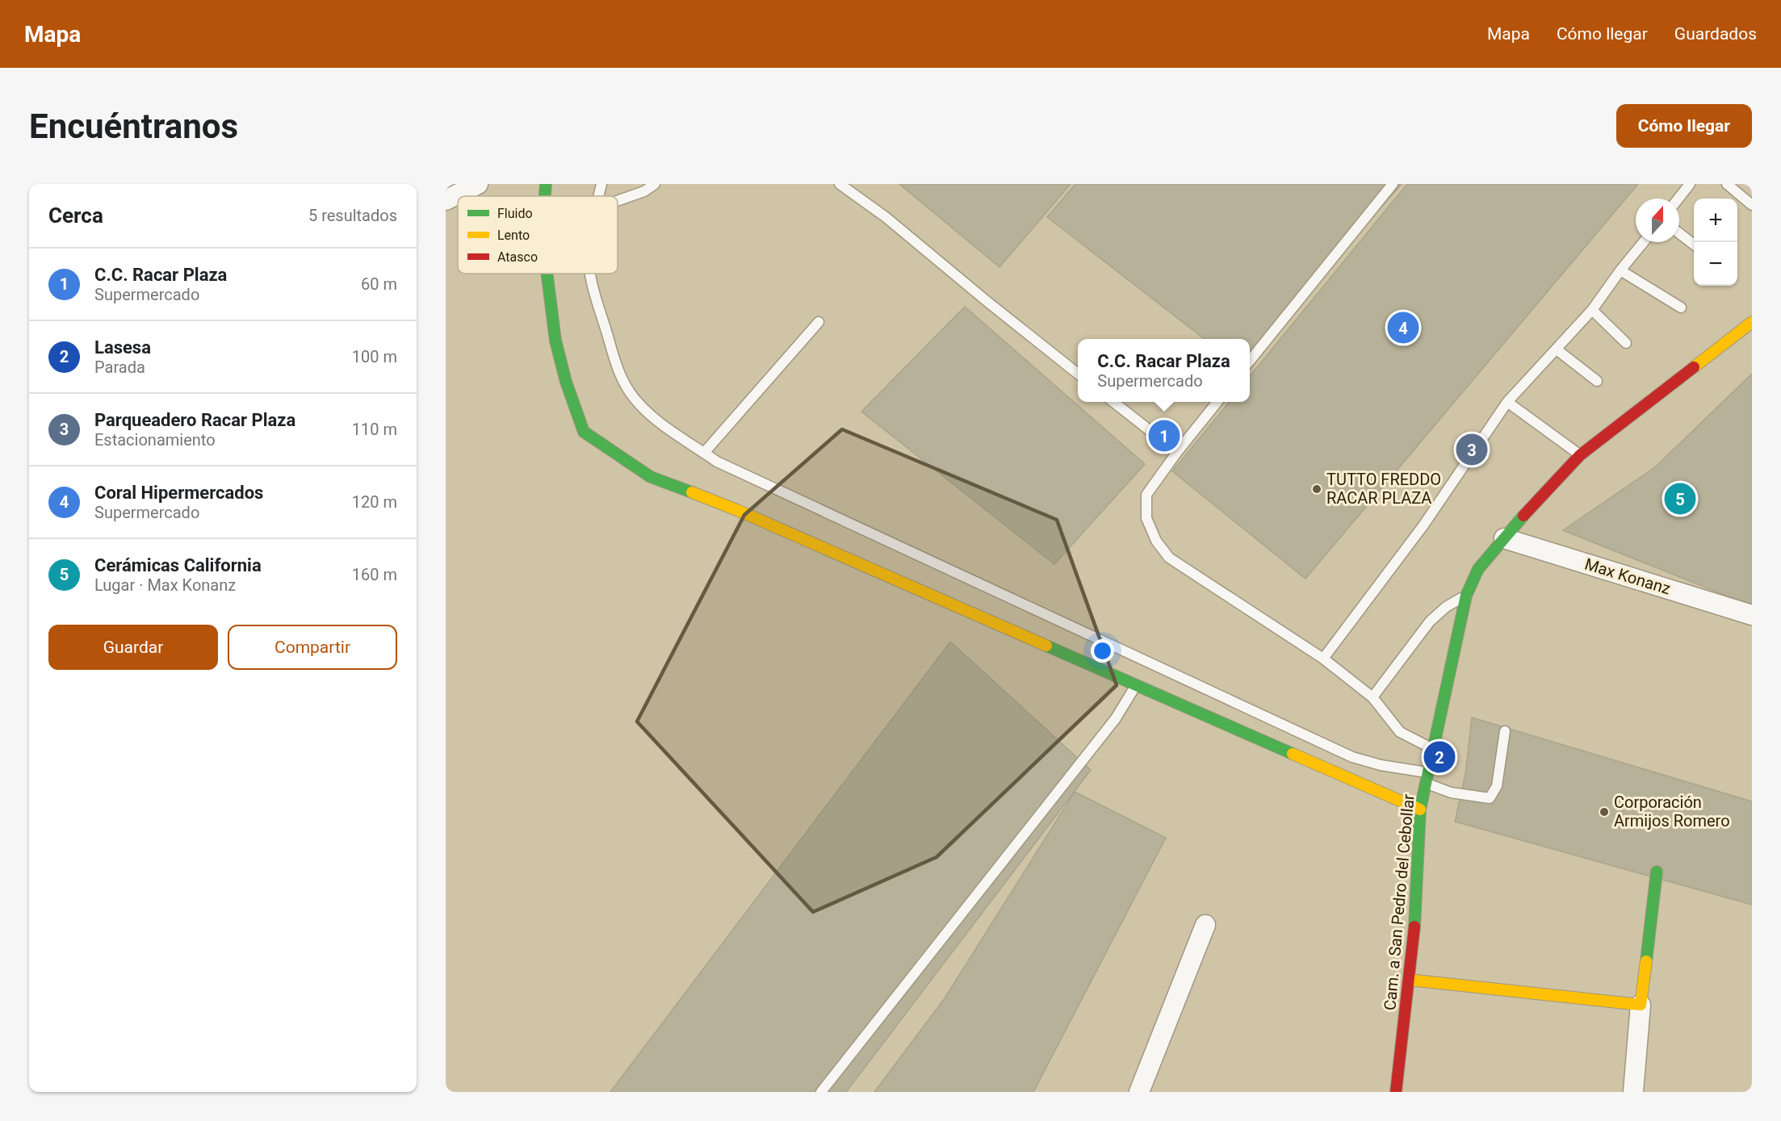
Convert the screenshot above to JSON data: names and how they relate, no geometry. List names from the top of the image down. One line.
{"streets":{"street":["Max Konanz","Cam. a San Pedro del Cebollar"]},"crossings":[["Max Konanz","Cam. a San Pedro del Cebollar"]],"places":["TUTTO FREDDO RACAR PLAZA","Corporación Armijos Romero"],"legend":["Fluido","Lento","Atasco"],"north":"top","page":{"header":"Mapa","nav":["Mapa","Cómo llegar","Guardados"],"buttons":["Cómo llegar",["Guardar","Compartir"]],"title":"Encuéntranos","heading":["Cerca","5 resultados"],"map_buttons":["+","−"],"list":[{"mark":"1","name":"C.C. Racar Plaza","note":"Supermercado","value":"60 m"},{"mark":"2","name":"Lasesa","note":"Parada","value":"100 m"},{"mark":"3","name":"Parqueadero Racar Plaza","note":"Estacionamiento","value":"110 m"},{"mark":"4","name":"Coral Hipermercados","note":"Supermercado","value":"120 m"},{"mark":"5","name":"Cerámicas California","note":"Lugar · Max Konanz","value":"160 m"}],"pins":["4","1","3","5","2"],"popup":["C.C. Racar Plaza","Supermercado"]}}
